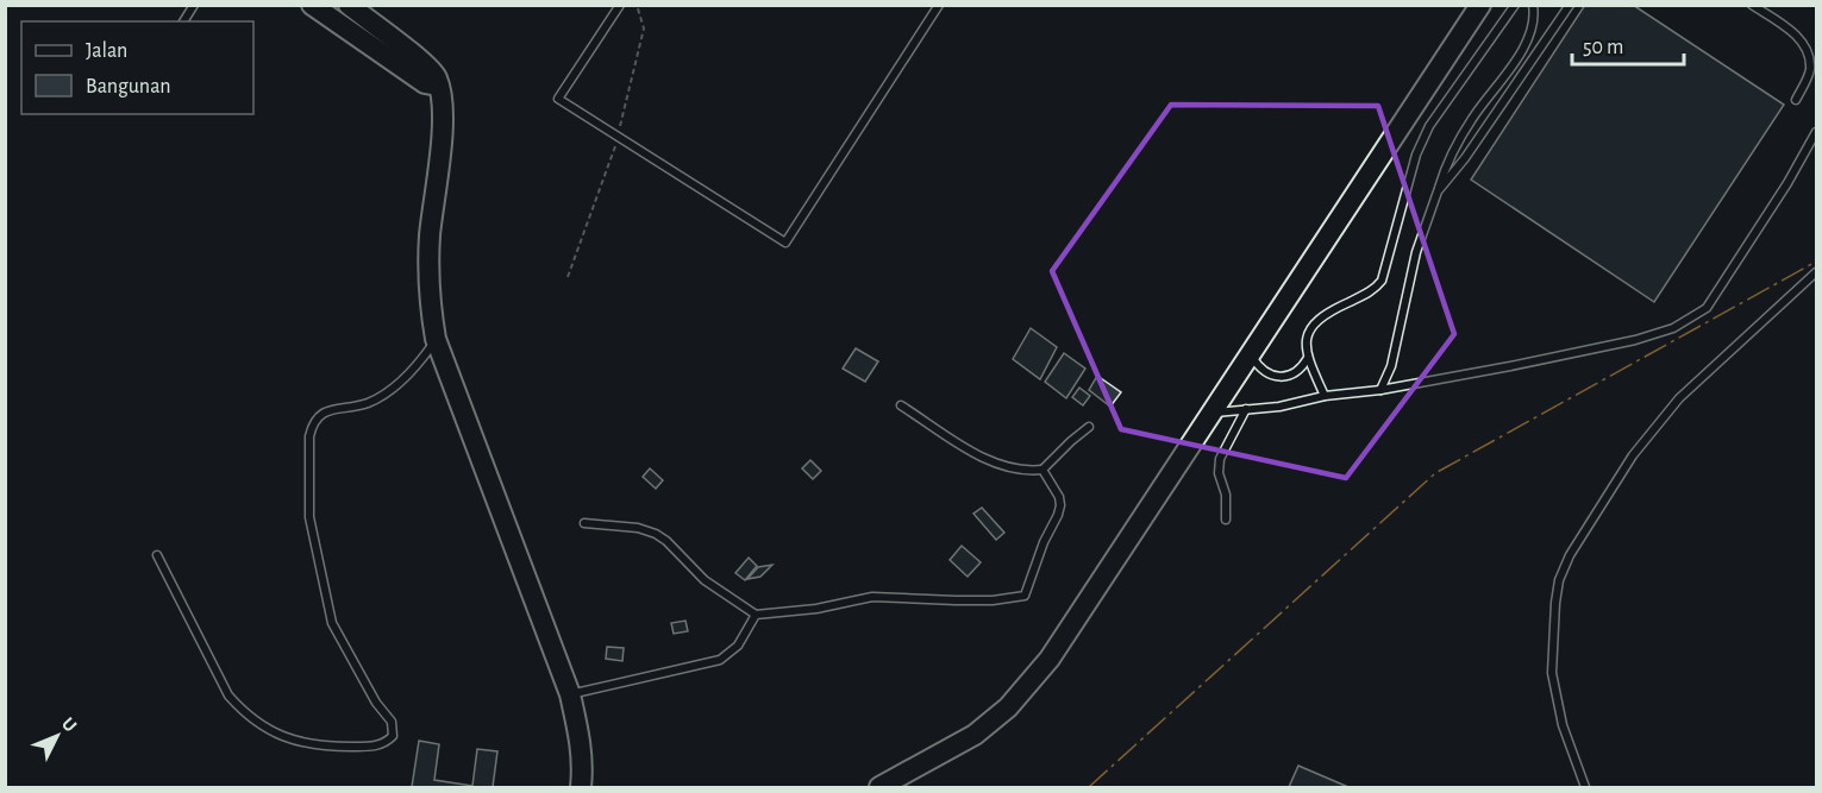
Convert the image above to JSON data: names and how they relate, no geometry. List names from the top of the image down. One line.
{"legend":["Jalan","Bangunan"],"scale_bar":"50 m","north":"top right"}
